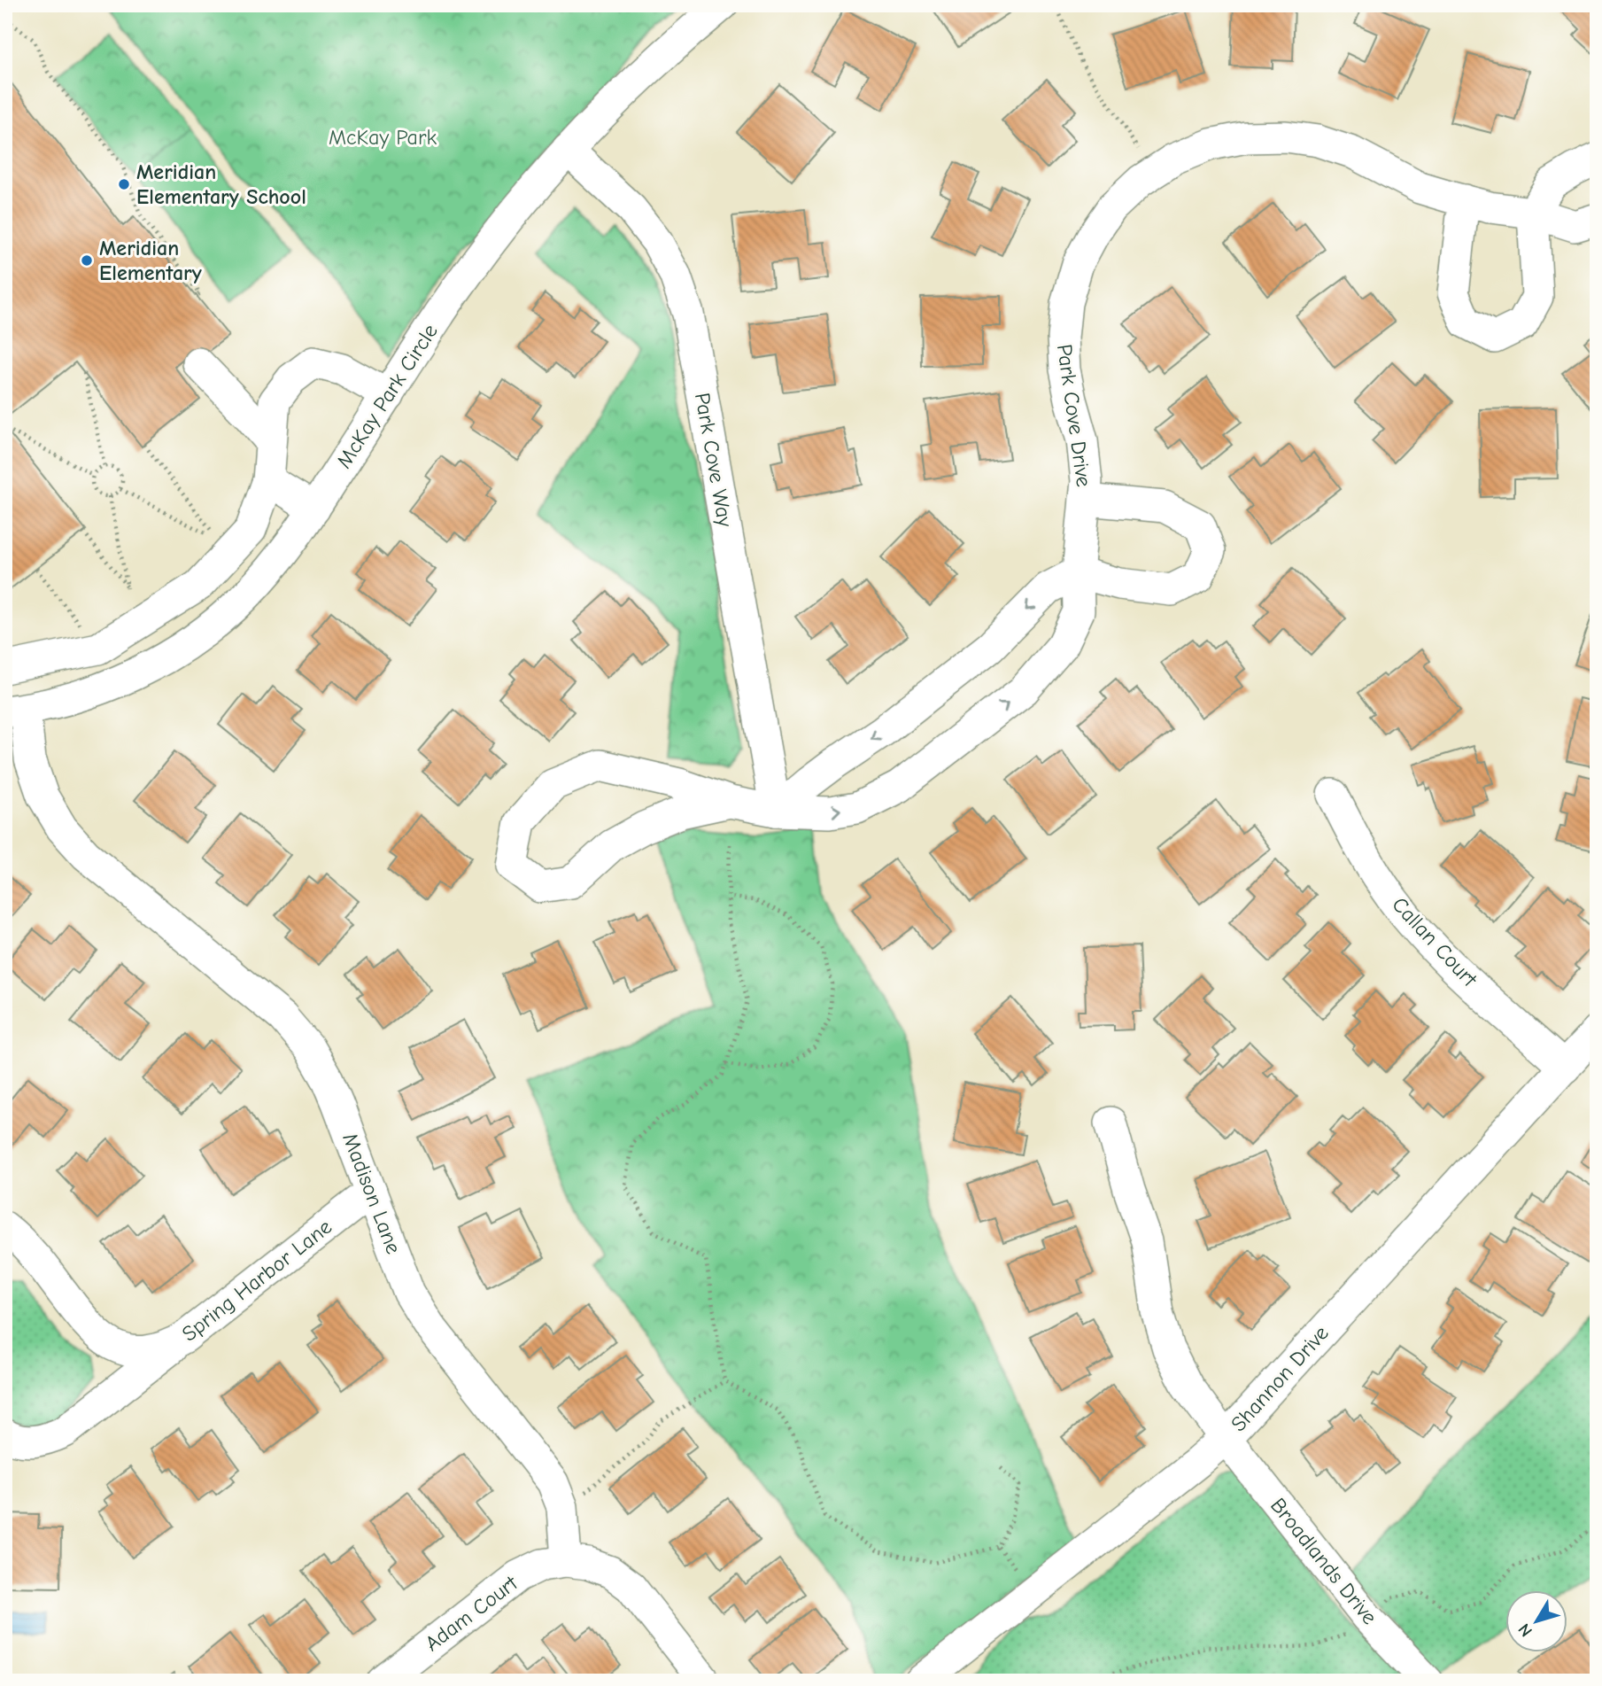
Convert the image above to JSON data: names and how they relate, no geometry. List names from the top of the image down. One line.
{"streets":{"street":["McKay Park Circle","Park Cove Drive","Park Cove Way","Callan Court","Madison Lane","Spring Harbor Lane","Shannon Drive","Broadlands Drive","Adam Court"]},"crossings":[["McKay Park Circle","Park Cove Way"],["McKay Park Circle","Madison Lane"],["Park Cove Drive","Park Cove Way"],["Callan Court","Shannon Drive"],["Madison Lane","Spring Harbor Lane"],["Madison Lane","Adam Court"],["Shannon Drive","Broadlands Drive"]],"parks":["McKay Park"],"places":["Meridian Elementary School","Meridian Elementary"],"north":"bottom left"}
